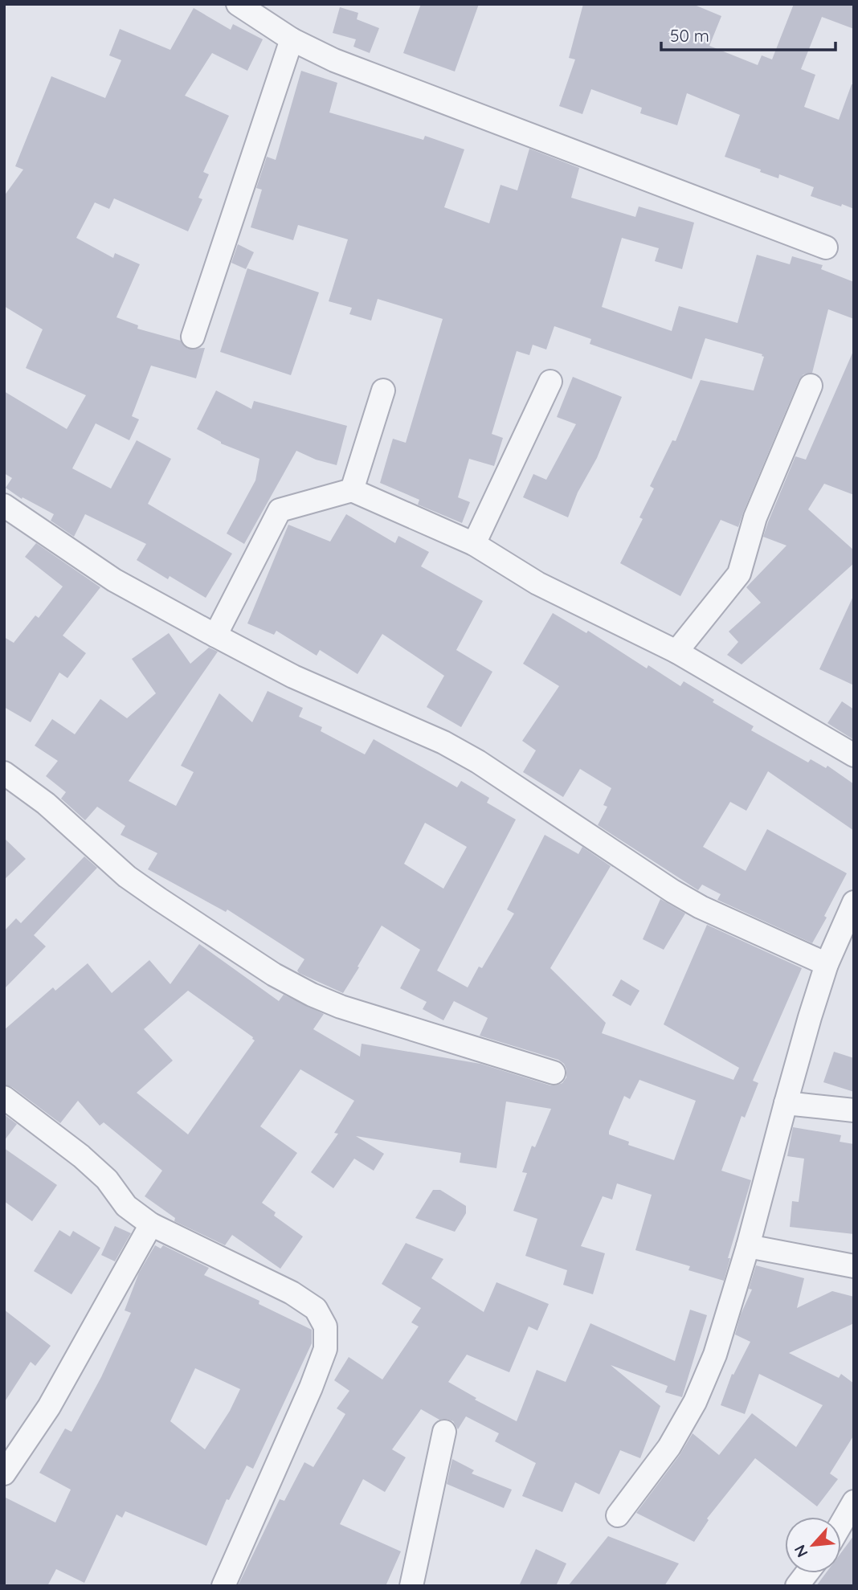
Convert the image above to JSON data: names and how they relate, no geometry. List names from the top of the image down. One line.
{"scale_bar":"50 m","north":"bottom left"}
